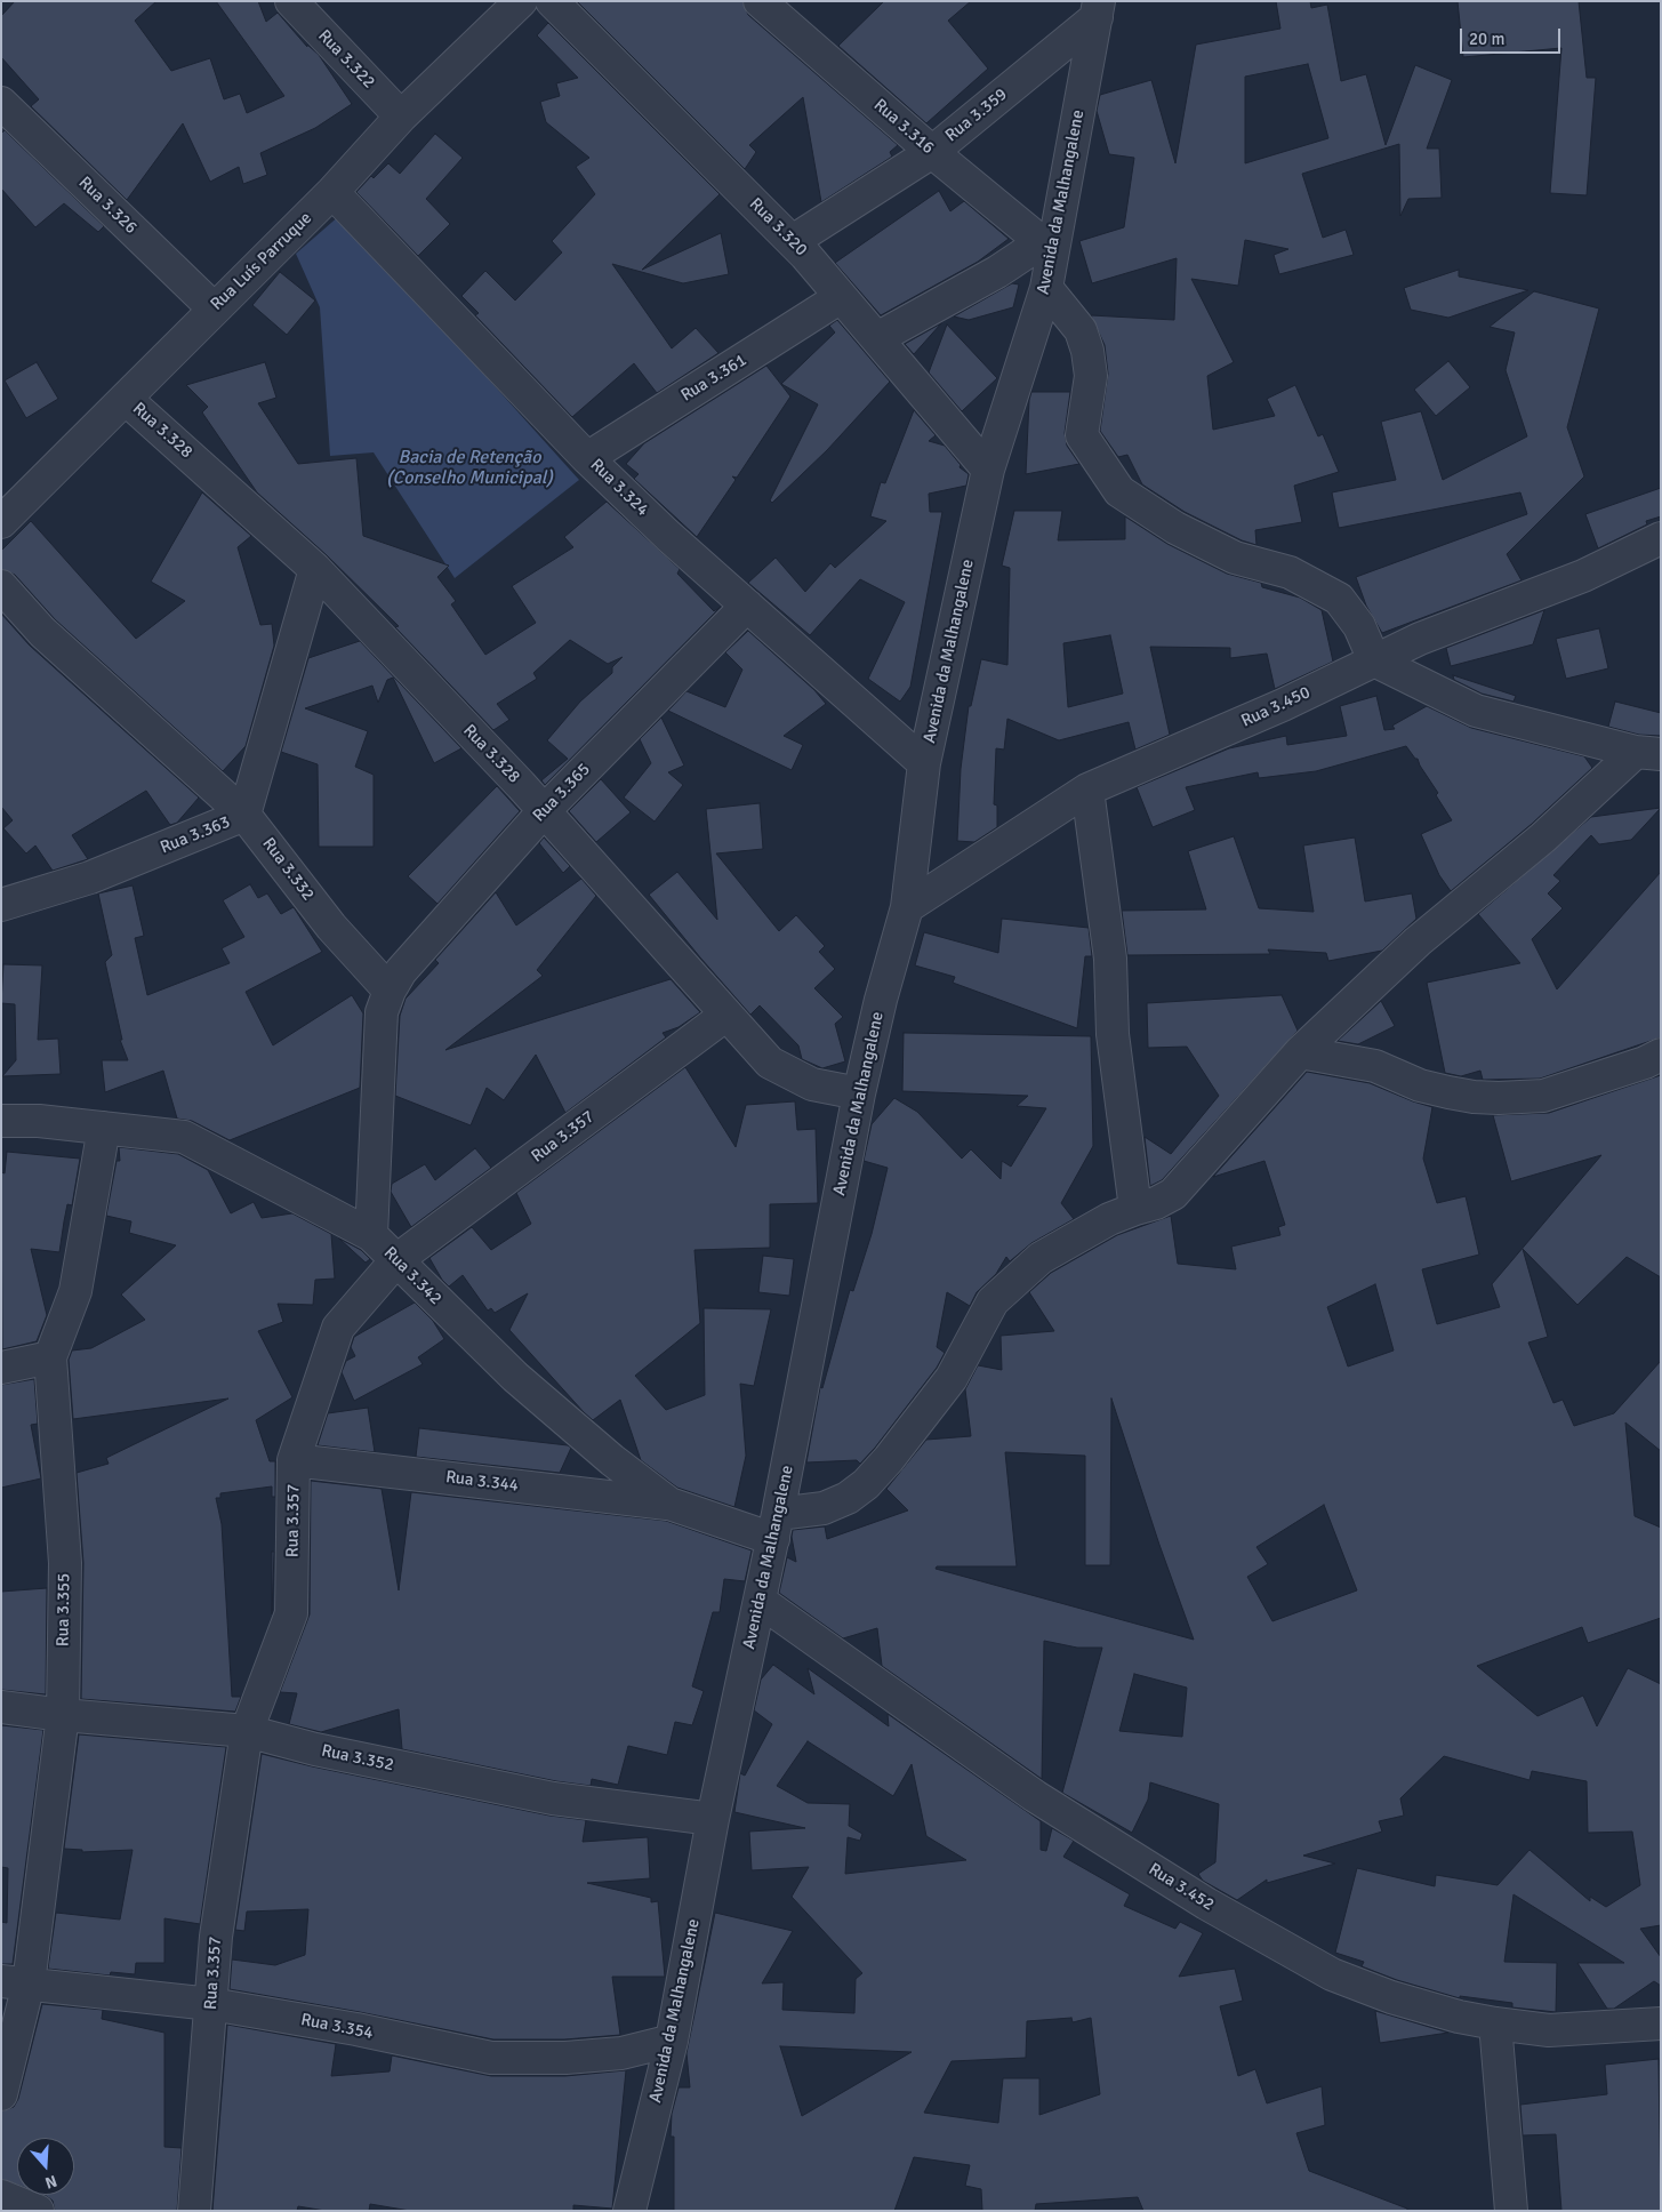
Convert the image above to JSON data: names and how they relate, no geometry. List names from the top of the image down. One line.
{"streets":{"street":["Rua 3.322","Rua 3.359","Rua 3.316","Avenida da Malhangalene","Rua 3.326","Rua 3.320","Rua Luís Parruque","Rua 3.361","Rua 3.328","Rua 3.324","Rua 3.450","Rua 3.365","Rua 3.363","Rua 3.332","Rua 3.357","Rua 3.342","Rua 3.344","Rua 3.355","Rua 3.352","Rua 3.452","Rua 3.354"]},"crossings":[["Rua 3.322","Rua Luís Parruque"],["Rua 3.359","Rua 3.316"],["Rua 3.359","Avenida da Malhangalene"],["Rua 3.359","Rua 3.320"],["Rua 3.316","Avenida da Malhangalene"],["Avenida da Malhangalene","Rua 3.320"],["Avenida da Malhangalene","Rua 3.328"],["Avenida da Malhangalene","Rua 3.324"],["Avenida da Malhangalene","Rua 3.450"],["Avenida da Malhangalene","Rua 3.342"],["Avenida da Malhangalene","Rua 3.352"],["Avenida da Malhangalene","Rua 3.452"],["Avenida da Malhangalene","Rua 3.354"],["Rua 3.326","Rua Luís Parruque"],["Rua 3.320","Rua 3.361"],["Rua Luís Parruque","Rua 3.328"],["Rua Luís Parruque","Rua 3.324"],["Rua 3.361","Rua 3.324"],["Rua 3.328","Rua 3.365"],["Rua 3.328","Rua 3.363"],["Rua 3.328","Rua 3.357"],["Rua 3.324","Rua 3.365"],["Rua 3.365","Rua 3.332"],["Rua 3.363","Rua 3.332"],["Rua 3.357","Rua 3.342"],["Rua 3.357","Rua 3.344"],["Rua 3.357","Rua 3.352"],["Rua 3.357","Rua 3.354"],["Rua 3.342","Rua 3.344"],["Rua 3.342","Rua 3.355"],["Rua 3.355","Rua 3.352"],["Rua 3.355","Rua 3.354"]],"water":["Bacia de Retenção (Conselho Municipal)"],"scale_bar":"20 m","north":"bottom"}
